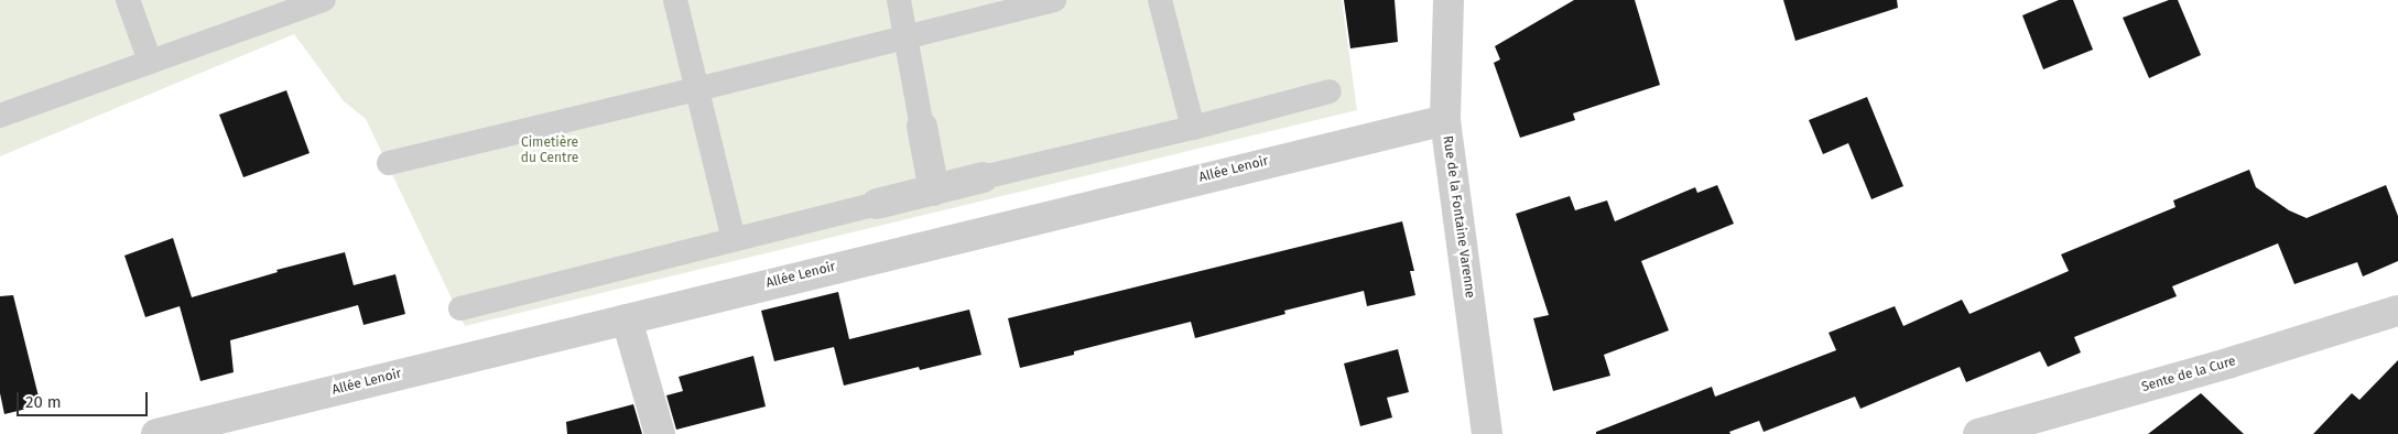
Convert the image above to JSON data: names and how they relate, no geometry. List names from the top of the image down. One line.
{"streets":{"street":["Allée Lenoir","Rue de la Fontaine Varenne","Sente de la Cure"]},"crossings":[["Allée Lenoir","Rue de la Fontaine Varenne"]],"parks":["Cimetière du Centre"],"scale_bar":"20 m"}
